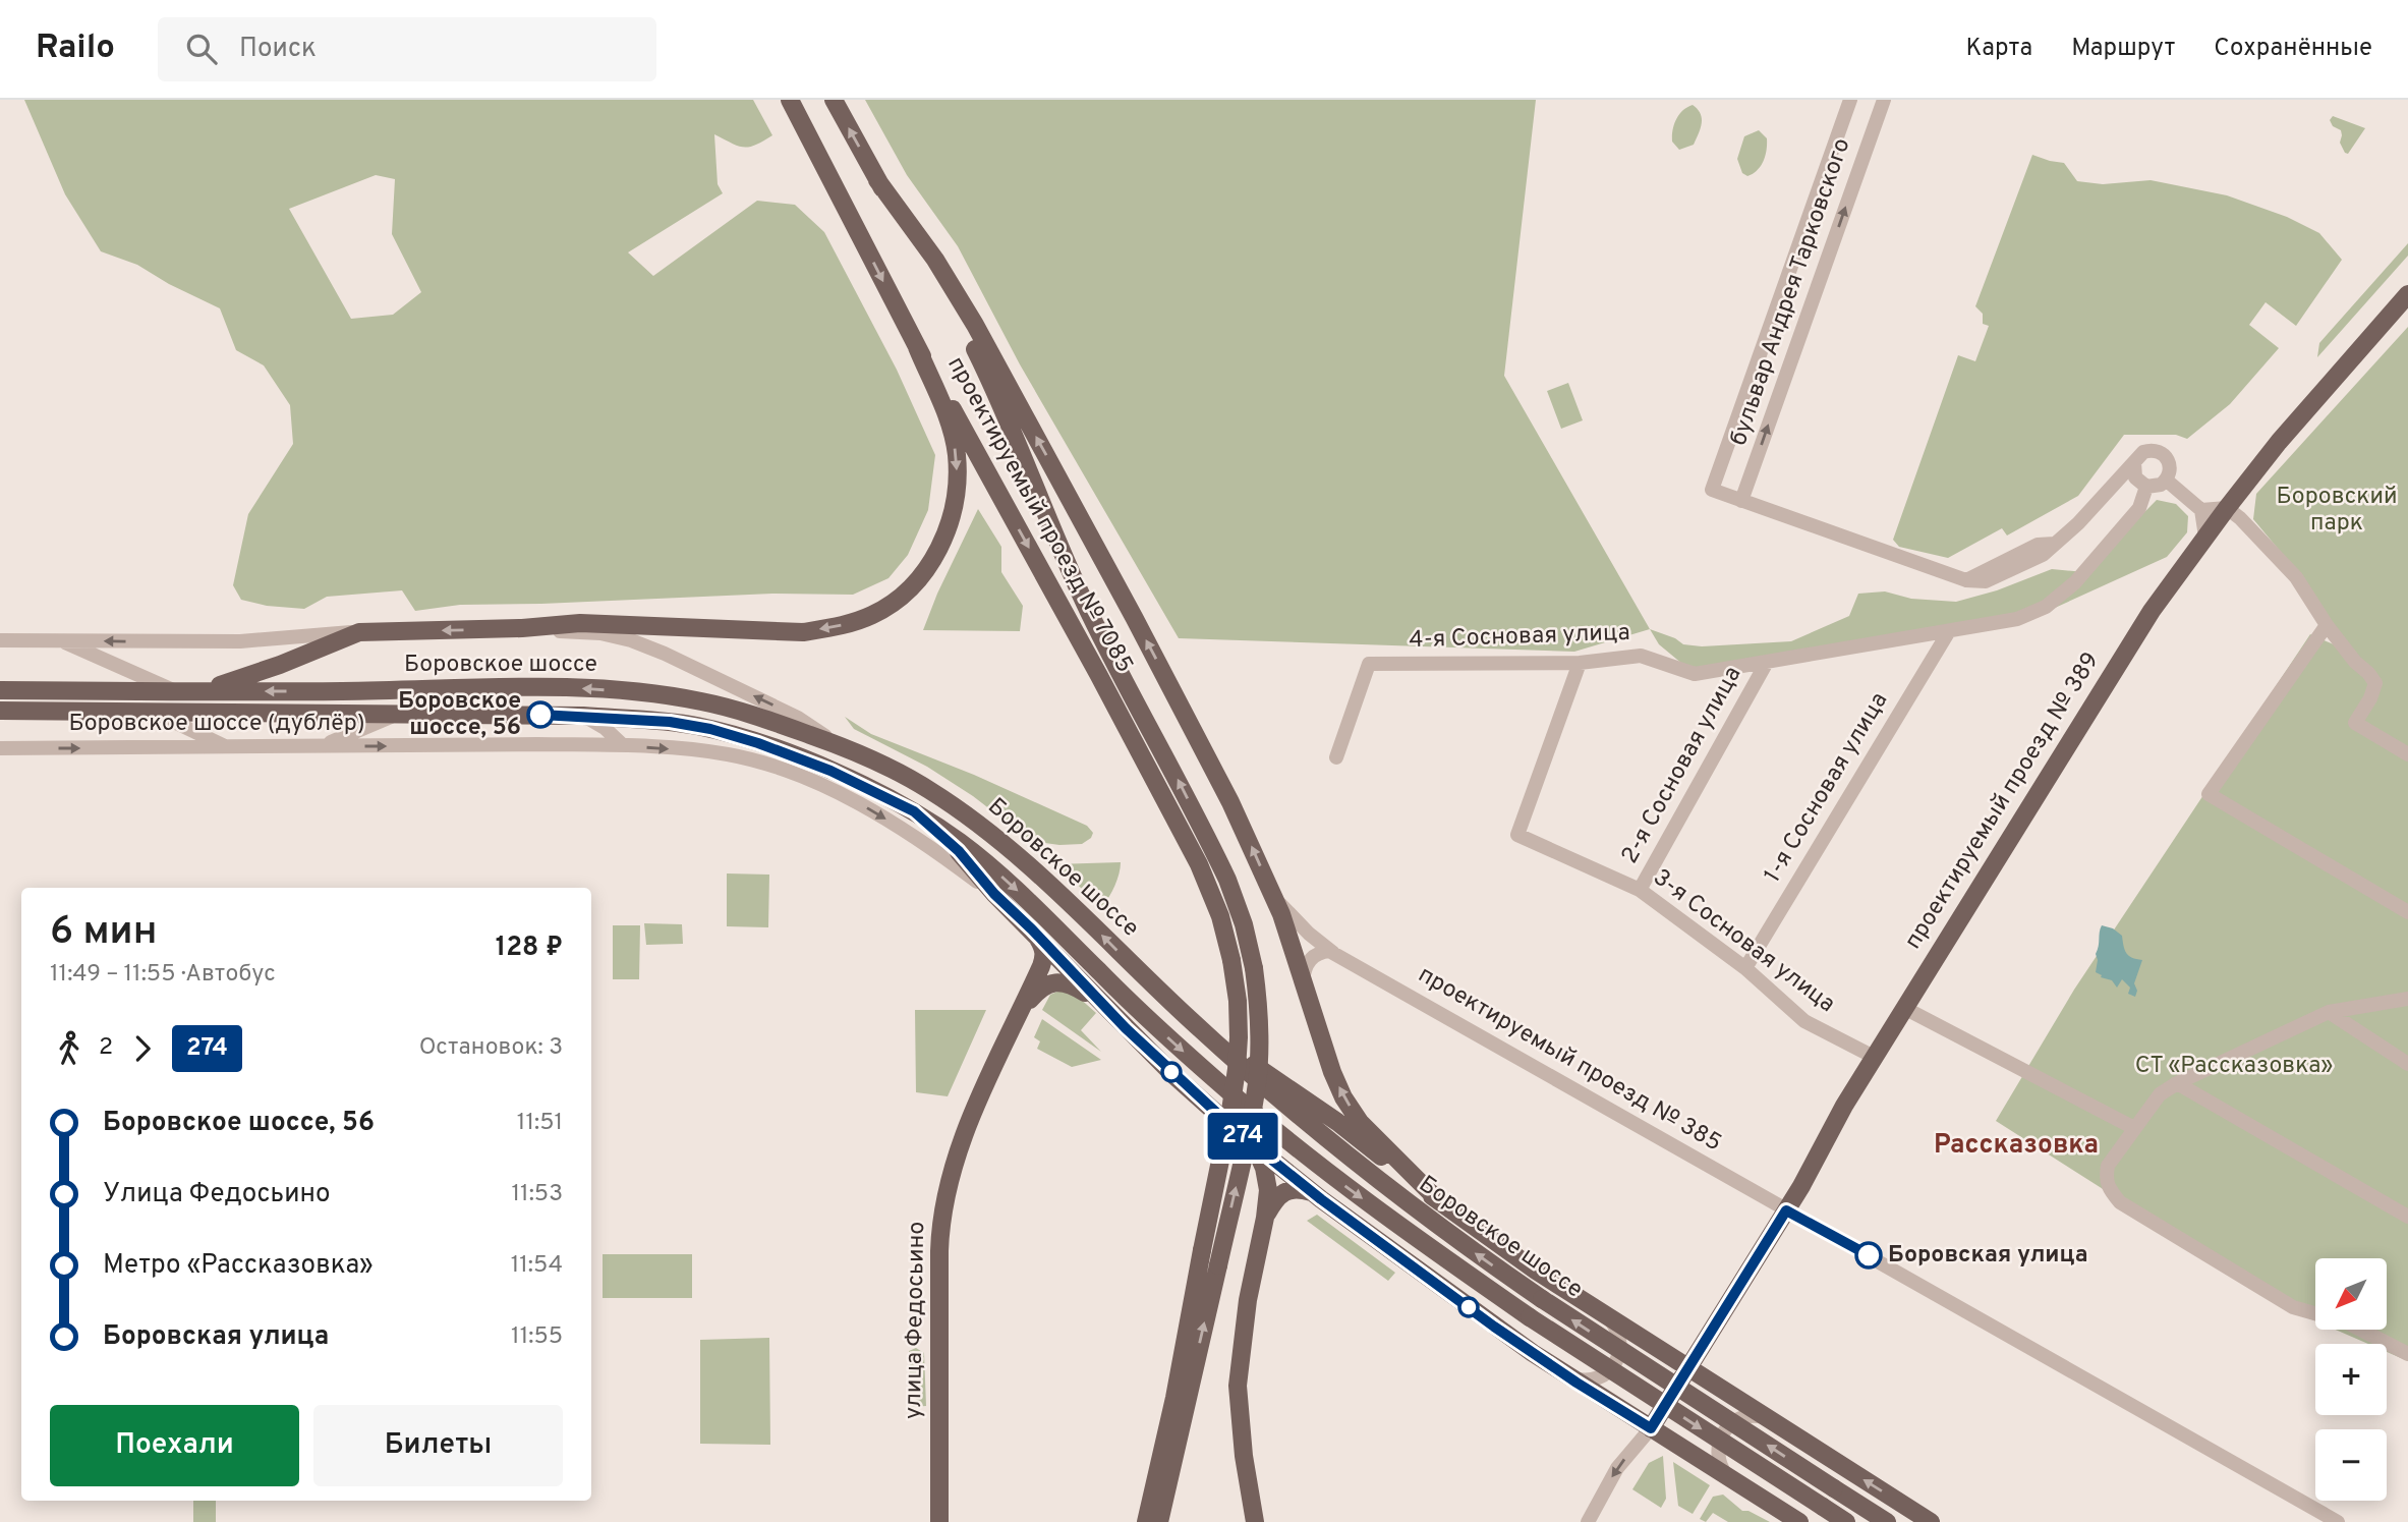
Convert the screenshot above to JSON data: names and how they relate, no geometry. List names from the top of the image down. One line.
{"streets":{"main road":["проектируемый проезд № 7085","Боровское шоссе","проектируемый проезд № 389","улица Федосьино"],"street":["бульвар Андрея Тарковского","4-я Сосновая улица","Боровское шоссе (дублёр)","2-я Сосновая улица","1-я Сосновая улица","3-я Сосновая улица","проектируемый проезд № 385"]},"crossings":[["4-я Сосновая улица","2-я Сосновая улица"],["4-я Сосновая улица","1-я Сосновая улица"],["4-я Сосновая улица","3-я Сосновая улица"],["2-я Сосновая улица","3-я Сосновая улица"],["1-я Сосновая улица","3-я Сосновая улица"],["проектируемый проезд № 389","3-я Сосновая улица"],["проектируемый проезд № 389","проектируемый проезд № 385"]],"districts":["Рассказовка"],"parks":["Боровский парк","СТ «Рассказовка»"],"places":["Боровское шоссе, 56","Боровская улица"],"lines":["bus line 274"],"north":"bottom left","page":{"header":"Railo","search":"Поиск","nav":["Карта","Маршрут","Сохранённые"],"on_map":"274","heading":["6 мин","11:49 – 11:55 · Автобус","128 ₽"],"legs":["2","274","Остановок: 3"],"list":[{"name":"Боровское шоссе, 56","value":"11:51"},{"name":"Улица Федосьино","value":"11:53"},{"name":"Метро «Рассказовка»","value":"11:54"},{"name":"Боровская улица","value":"11:55"}],"map_buttons":["+","−"],"buttons":["Поехали","Билеты"]}}
